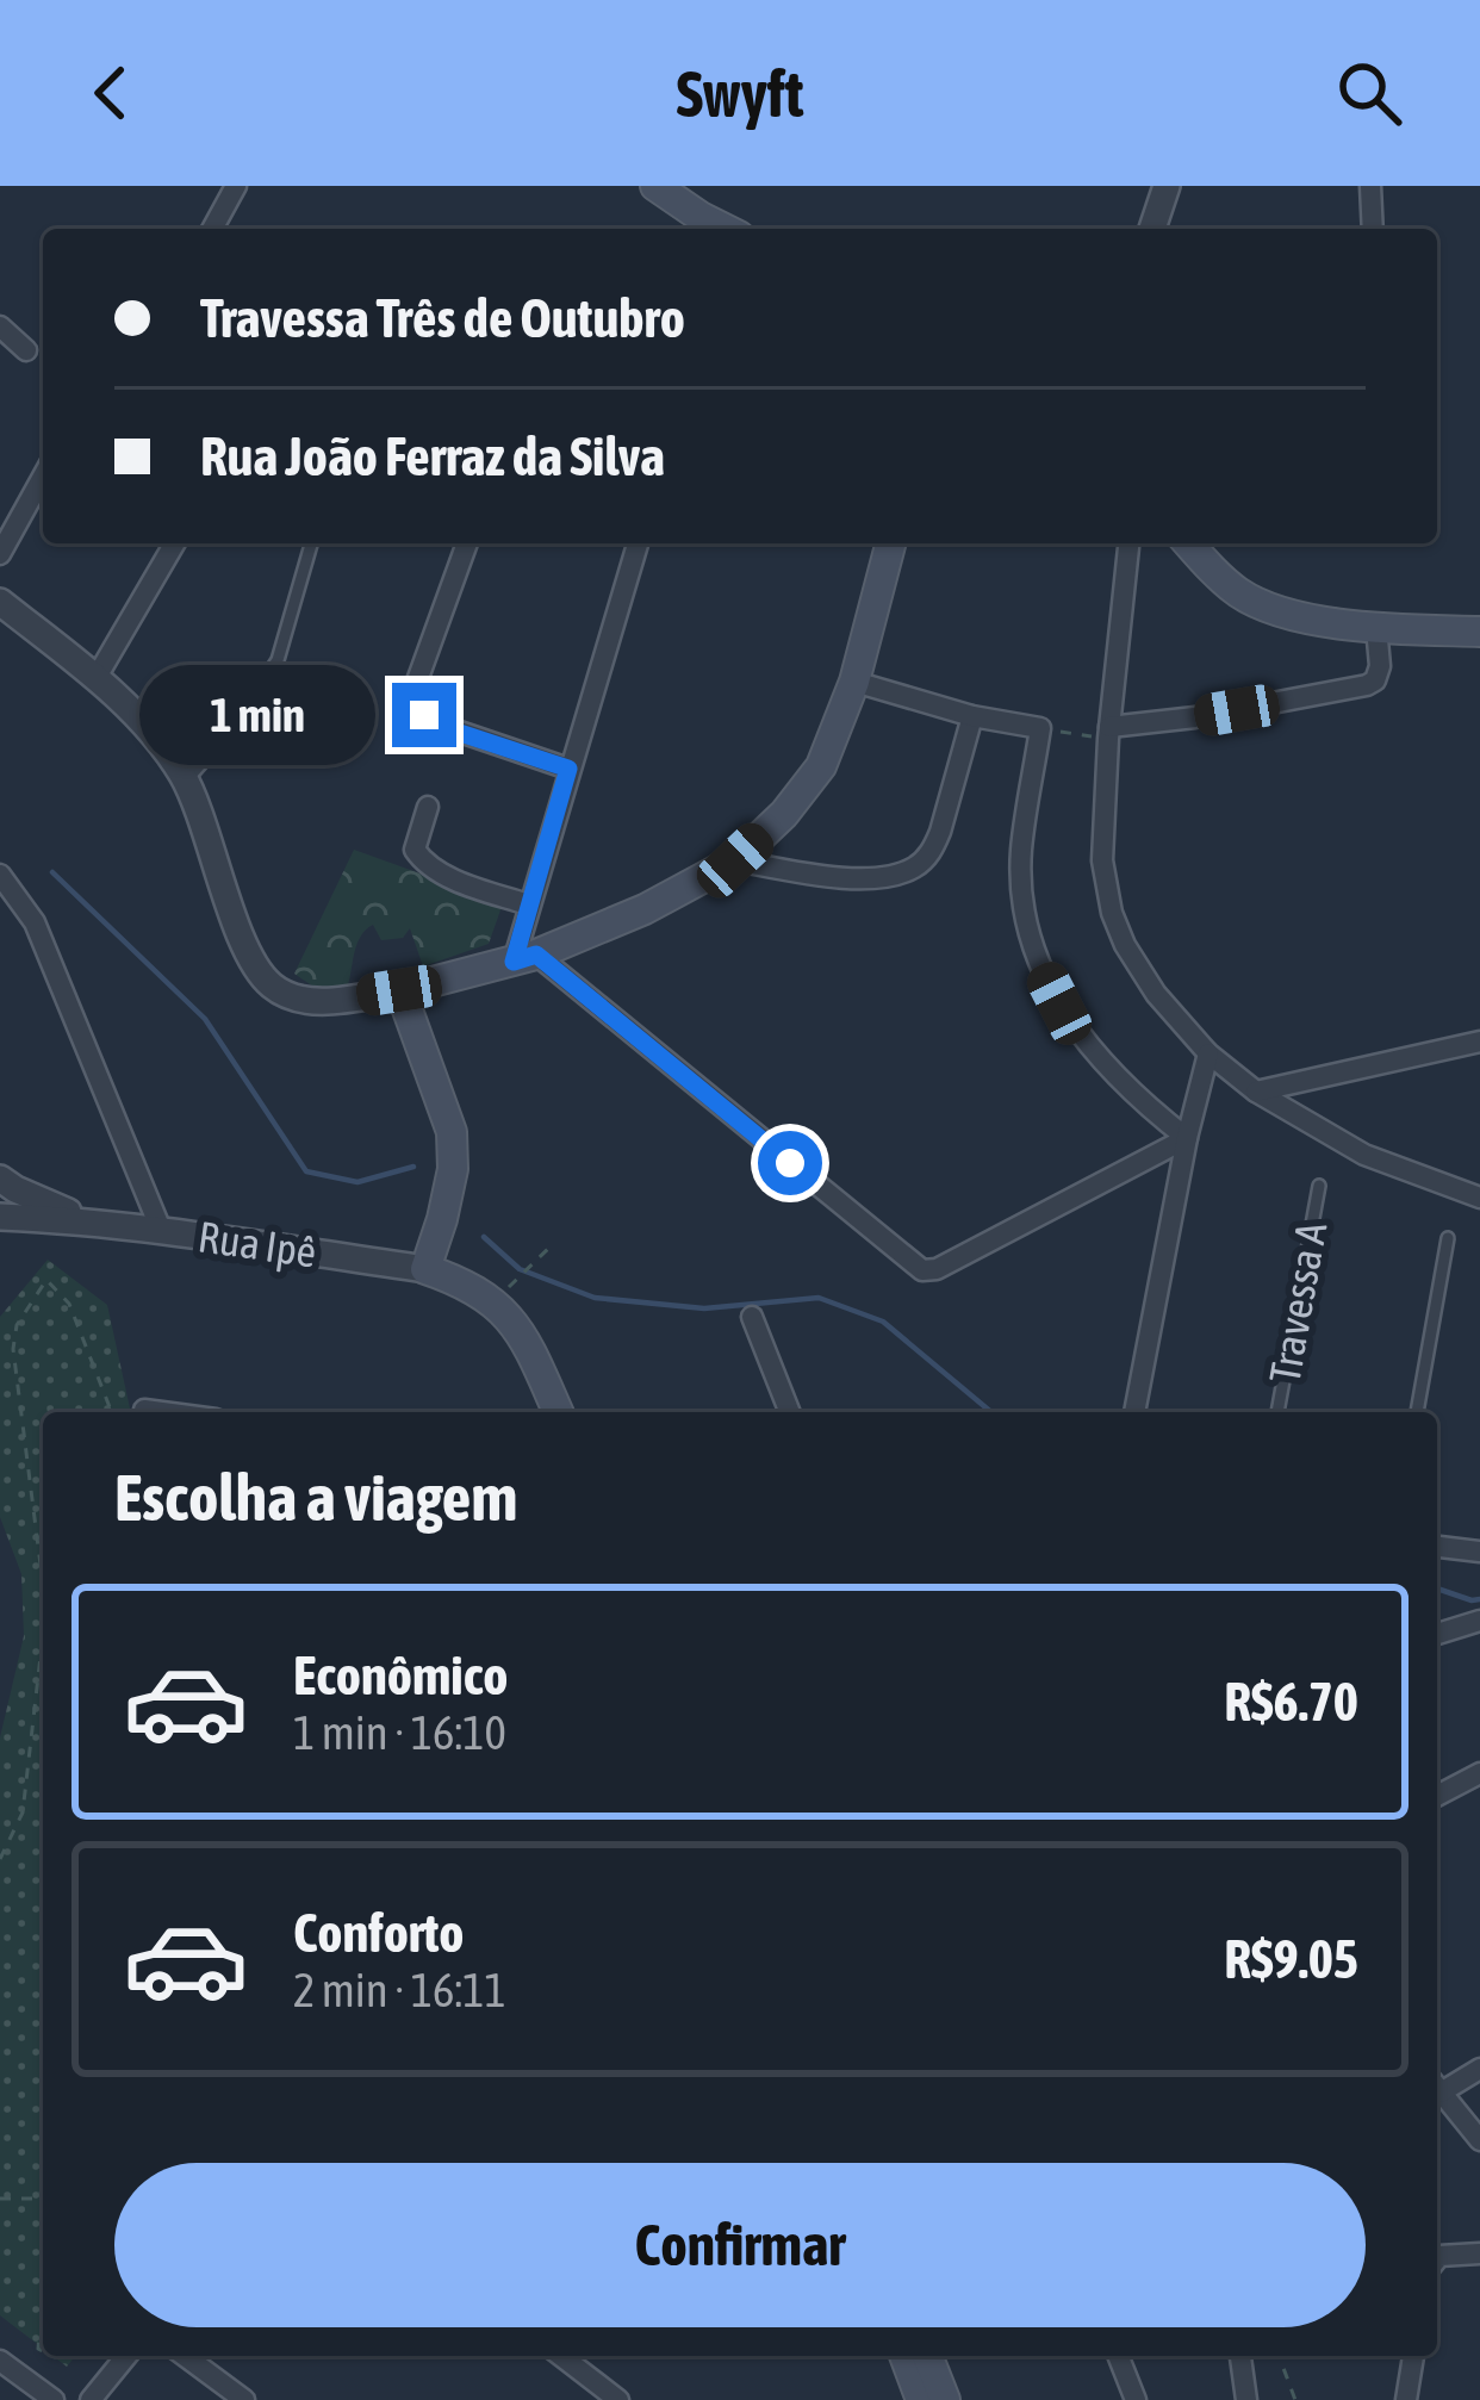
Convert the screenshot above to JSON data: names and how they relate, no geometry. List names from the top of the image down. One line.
{"streets":{"street":["Rua Ipê"],"lane":["Travessa A"]},"page":{"header":"Swyft","banner":["Travessa Três de Outubro","Rua João Ferraz da Silva"],"bubble":"1 min","heading":"Escolha a viagem","list":[{"name":"Econômico","note":"1 min · 16:10","value":"R$6.70"},{"name":"Conforto","note":"2 min · 16:11","value":"R$9.05"}],"buttons":"Confirmar"}}
